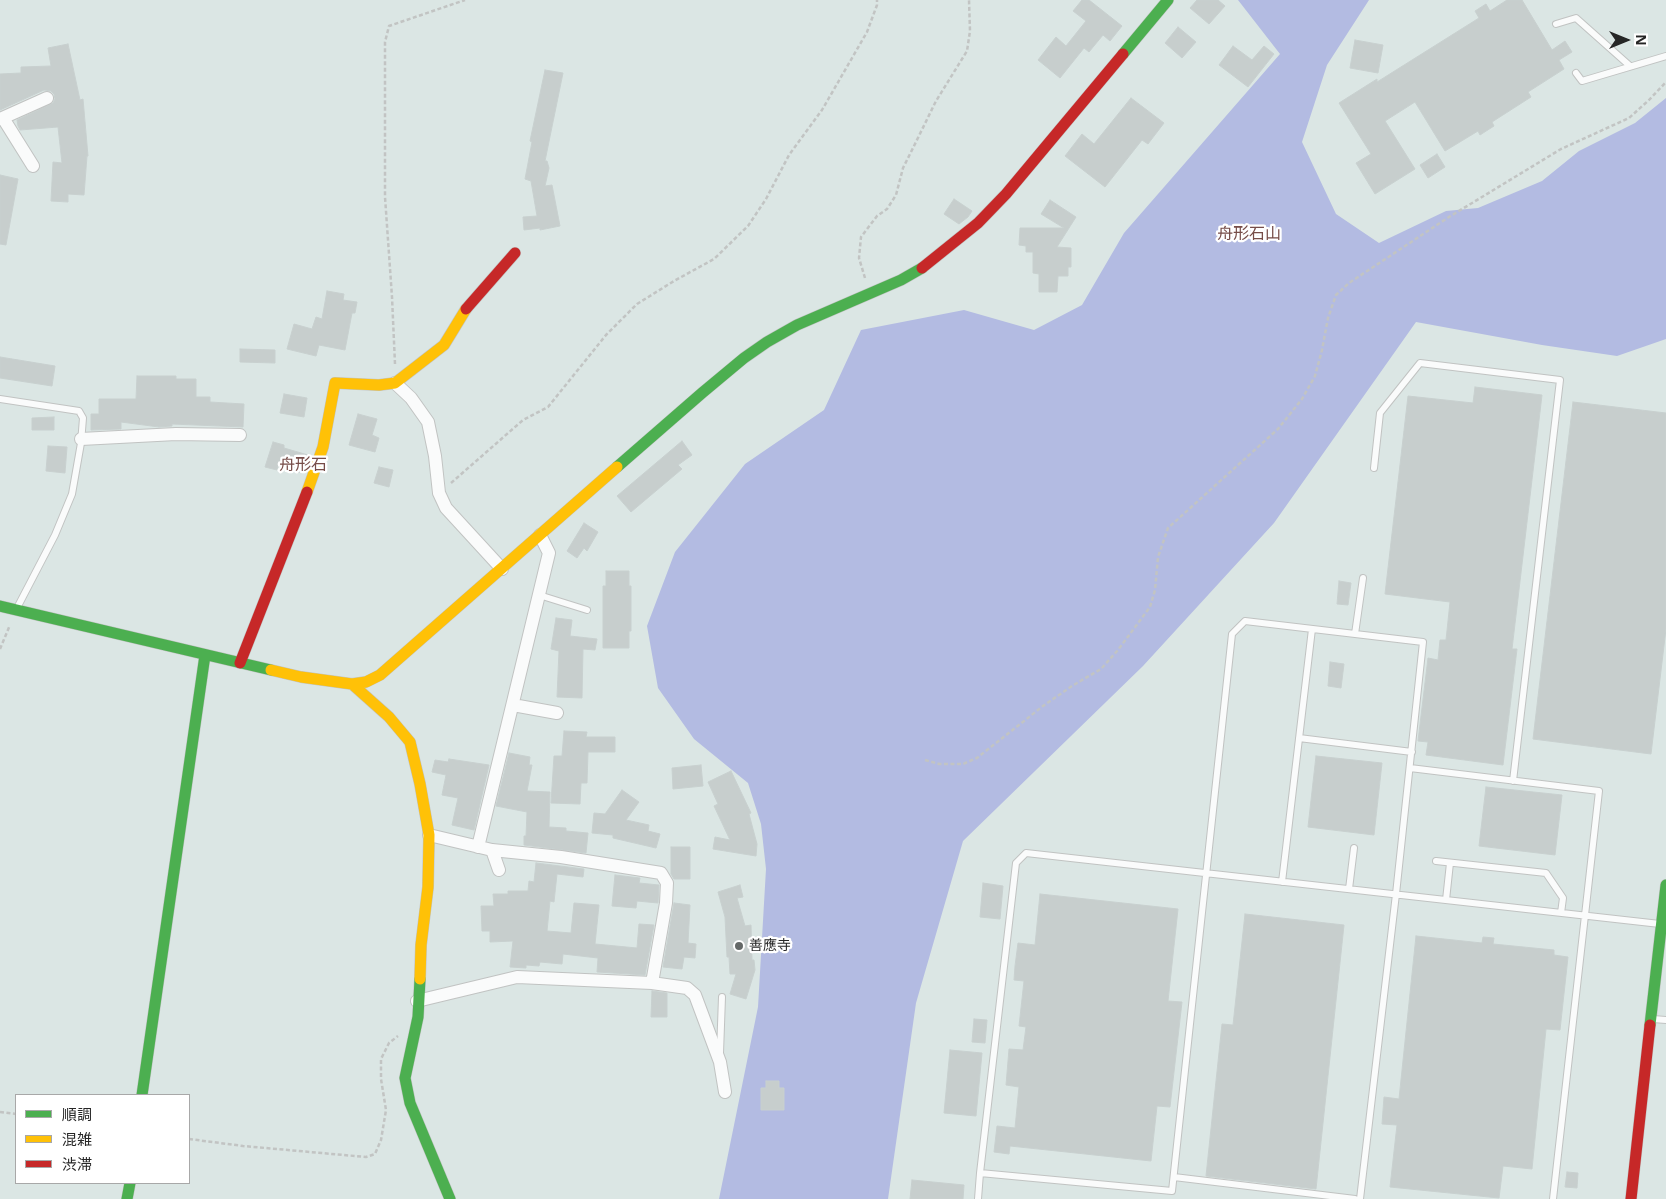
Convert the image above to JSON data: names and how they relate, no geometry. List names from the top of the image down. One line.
{"districts":["舟形石山","舟形石"],"places":["善應寺"],"legend":["順調","混雑","渋滞"],"north":"right"}
